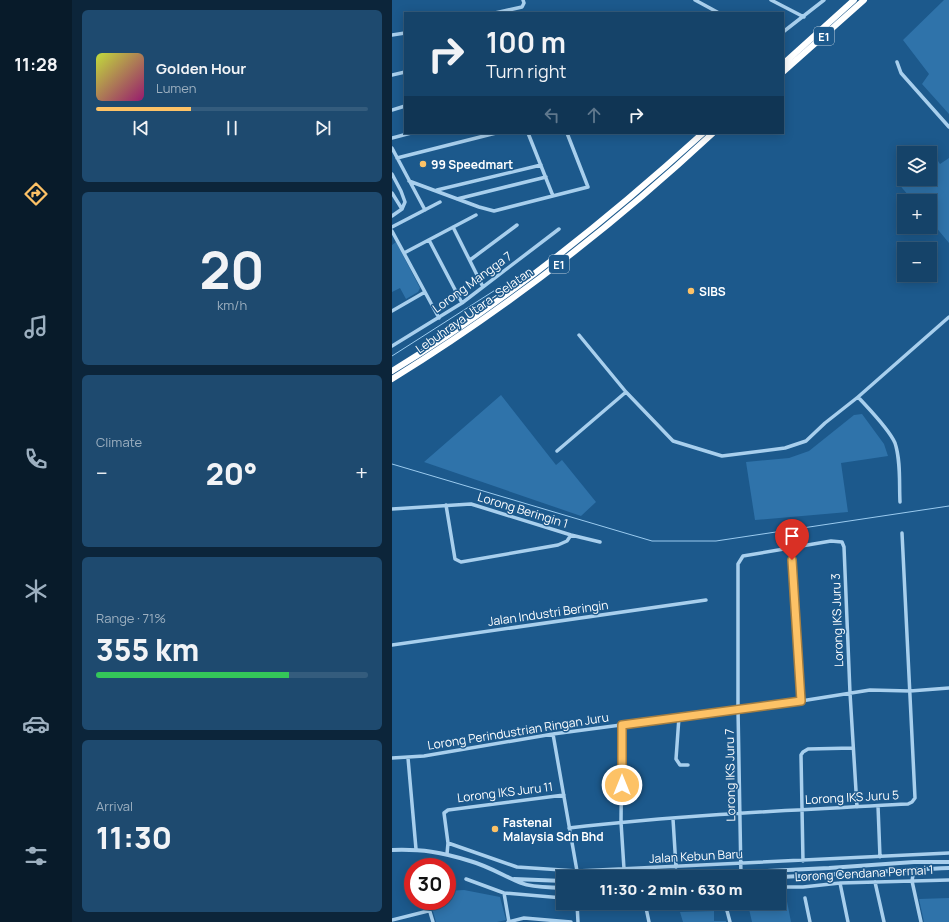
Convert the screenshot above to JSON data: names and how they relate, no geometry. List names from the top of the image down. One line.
{"streets":{"highway":["E1","Lebuhraya Utara–Selatan"],"street":["Lorong Mangga 7","Lorong Beringin 1","Jalan Industri Beringin","Lorong IKS Juru 3","Lorong Perindustrian Ringan Juru","Lorong IKS Juru 7","Lorong IKS Juru 11","Lorong IKS Juru 5","Jalan Kebun Baru","Lorong Cendana Permai 1"]},"crossings":[["Lorong IKS Juru 3","Lorong Perindustrian Ringan Juru"],["Lorong IKS Juru 3","Lorong IKS Juru 7"],["Lorong IKS Juru 3","Lorong IKS Juru 5"],["Lorong Perindustrian Ringan Juru","Lorong IKS Juru 7"],["Lorong Perindustrian Ringan Juru","Lorong IKS Juru 5"],["Lorong IKS Juru 7","Lorong IKS Juru 5"],["Lorong IKS Juru 7","Jalan Kebun Baru"],["Lorong IKS Juru 11","Jalan Kebun Baru"]],"places":["99 Speedmart","SIBS","Fastenal Malaysia Sdn Bhd"],"page":{"tabs":"11:28","turn":["100 m","Turn right"],"song":["Golden Hour","Lumen"],"map_buttons":["+","−"],"tile":[["20","km/h"],"Climate",["Range · 71%","355 km"],["Arrival","11:30"]],"heat":["−","20°","+"],"limit":"30","trip":"11:30 · 2 min · 630 m"}}
